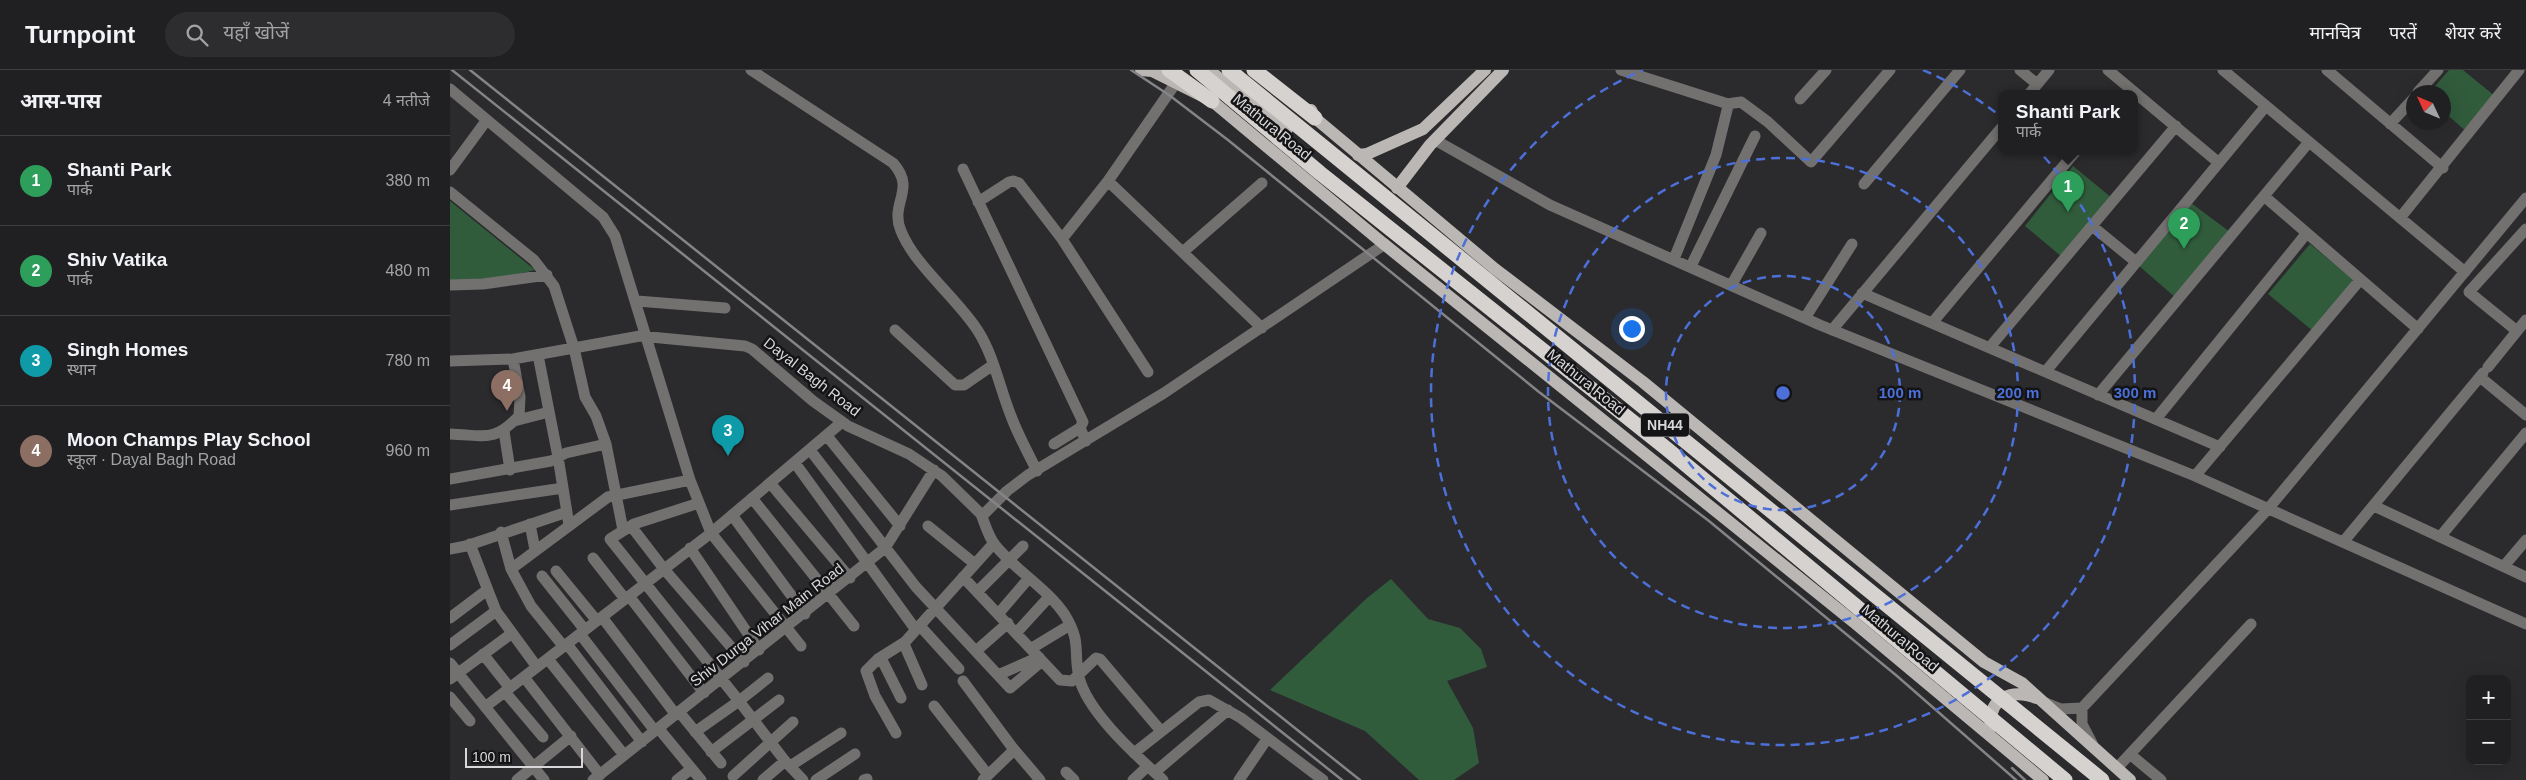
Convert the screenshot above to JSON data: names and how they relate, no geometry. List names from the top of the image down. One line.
{"streets":{"highway":["Mathura Road","NH44"],"street":["Dayal Bagh Road","Shiv Durga Vihar Main Road"]},"crossings":[["Dayal Bagh Road","Shiv Durga Vihar Main Road"]],"scale_bar":"100 m","north":"top left","page":{"header":"Turnpoint","search":"यहाँ खोजें","nav":["मानचित्र","परतें","शेयर करें"],"heading":["आस-पास","4 नतीजे"],"popup":["Shanti Park","पार्क"],"list":[{"mark":"1","name":"Shanti Park","note":"पार्क","value":"380 m"},{"mark":"2","name":"Shiv Vatika","note":"पार्क","value":"480 m"},{"mark":"3","name":"Singh Homes","note":"स्थान","value":"780 m"},{"mark":"4","name":"Moon Champs Play School","note":"स्कूल · Dayal Bagh Road","value":"960 m"}],"pins":["1","2","4","3"],"map_buttons":["+","−"],"scale":"100 m"},"rings":["100 m","200 m","300 m"]}
